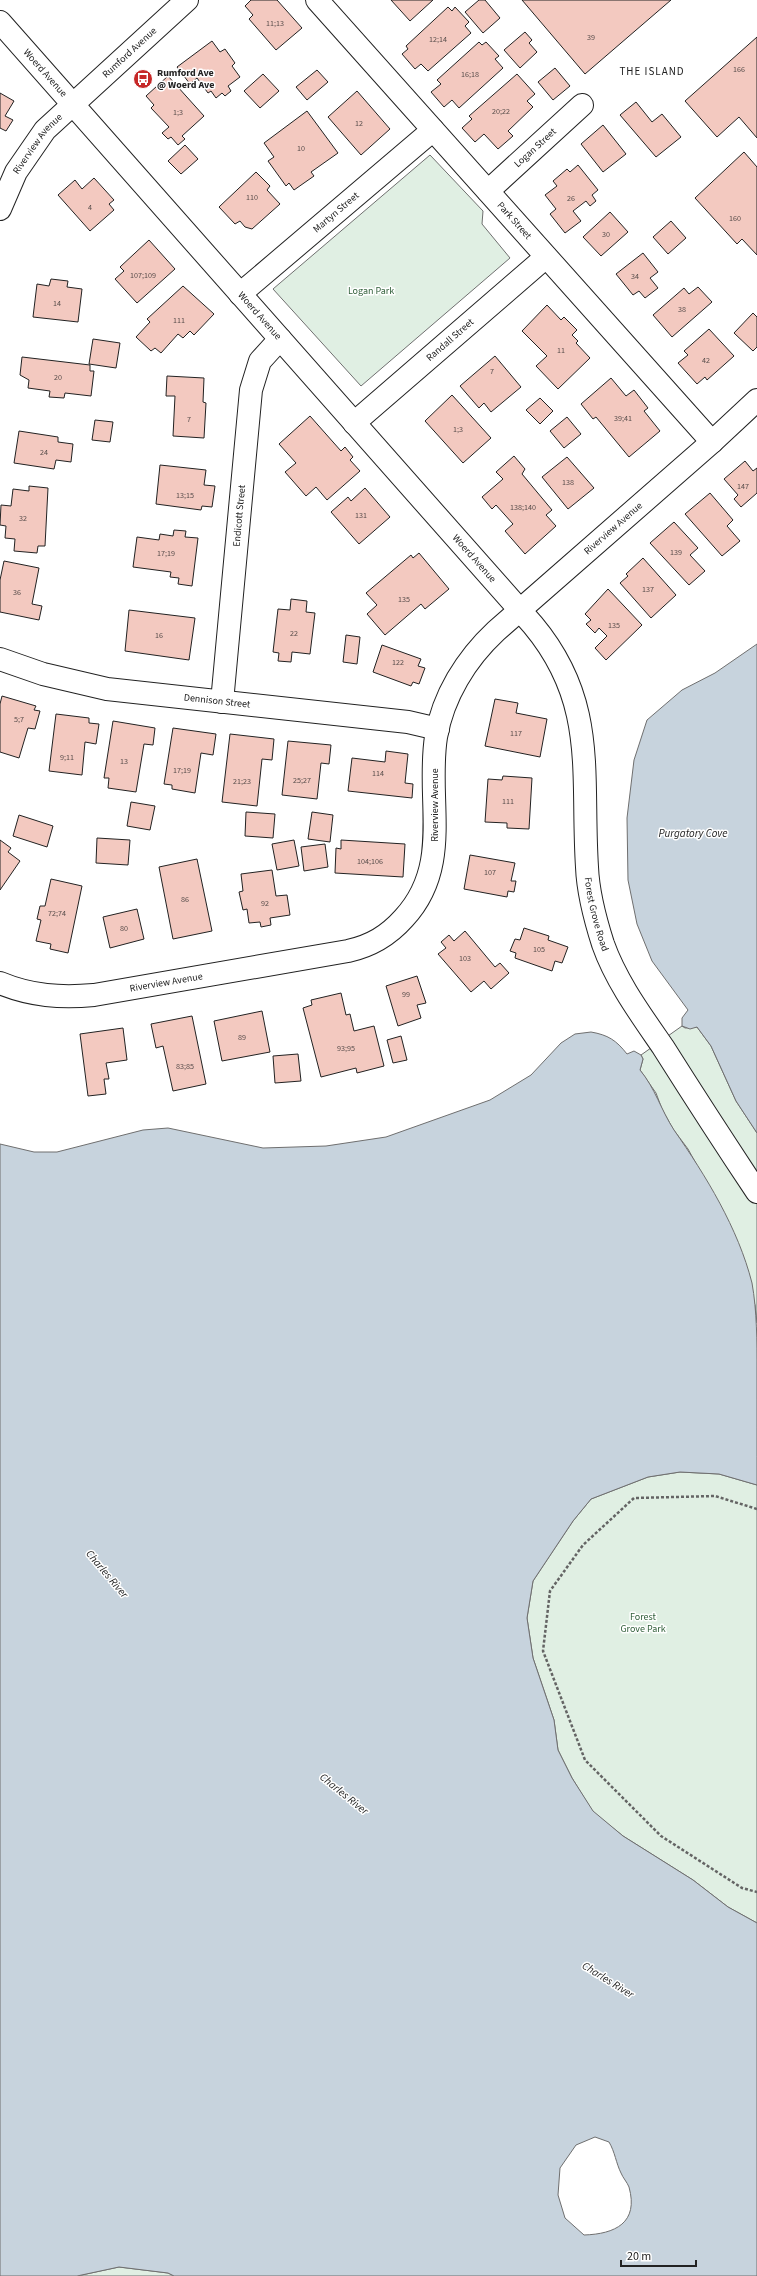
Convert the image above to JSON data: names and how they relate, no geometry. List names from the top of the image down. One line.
{"streets":{"street":["Rumford Avenue","Woerd Avenue","Riverview Avenue","Logan Street","Martyn Street","Park Street","Randall Street","Endicott Street","Dennison Street","Forest Grove Road"]},"crossings":[["Rumford Avenue","Woerd Avenue"],["Rumford Avenue","Riverview Avenue"],["Woerd Avenue","Riverview Avenue"],["Woerd Avenue","Martyn Street"],["Woerd Avenue","Randall Street"],["Woerd Avenue","Endicott Street"],["Woerd Avenue","Forest Grove Road"],["Riverview Avenue","Park Street"],["Riverview Avenue","Dennison Street"],["Riverview Avenue","Forest Grove Road"],["Logan Street","Park Street"],["Martyn Street","Park Street"],["Park Street","Randall Street"],["Endicott Street","Dennison Street"]],"districts":["THE ISLAND"],"water":["Purgatory Cove","Charles River"],"parks":["Logan Park","Forest Grove Park"],"places":{"bus stop":["Rumford Ave @ Woerd Ave"]},"house_numbers":["11;13","39","12;14","166","16;18","20;22","1;3","12","10","110","26","4","160","30","107;109","34","14","38","111","11","42","7","20","39;41","7","1;3","24","138","147","13;15","138;140","131","32","139","17;19","137","36","135","135","22","16","122","5;7","117","9;11","13","17;19","114","25;27","21;23","111","104;106","107","86","92","72;74","80","105","103","99","89","93;95","83;85"],"scale_bar":"20 m"}
